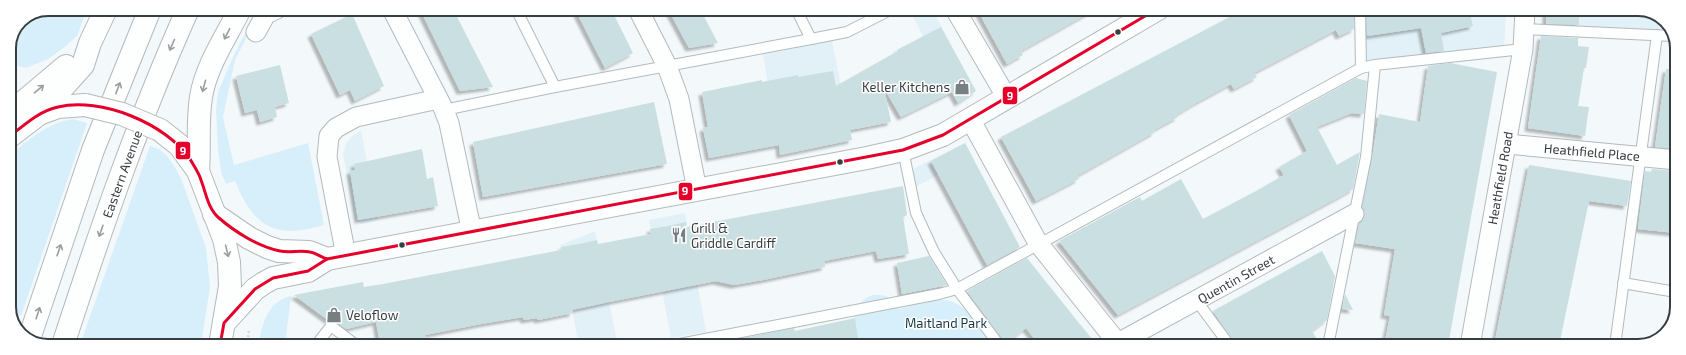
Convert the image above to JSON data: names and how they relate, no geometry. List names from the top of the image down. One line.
{"streets":{"main road":["Eastern Avenue"],"street":["Heathfield Place","Heathfield Road","Quentin Street"]},"crossings":[["Heathfield Place","Heathfield Road"]],"parks":["Maitland Park"],"places":{"shop":["Keller Kitchens","Veloflow"],"restaurant":["Grill & Griddle Cardiff"]},"lines":["transit line 9"]}
